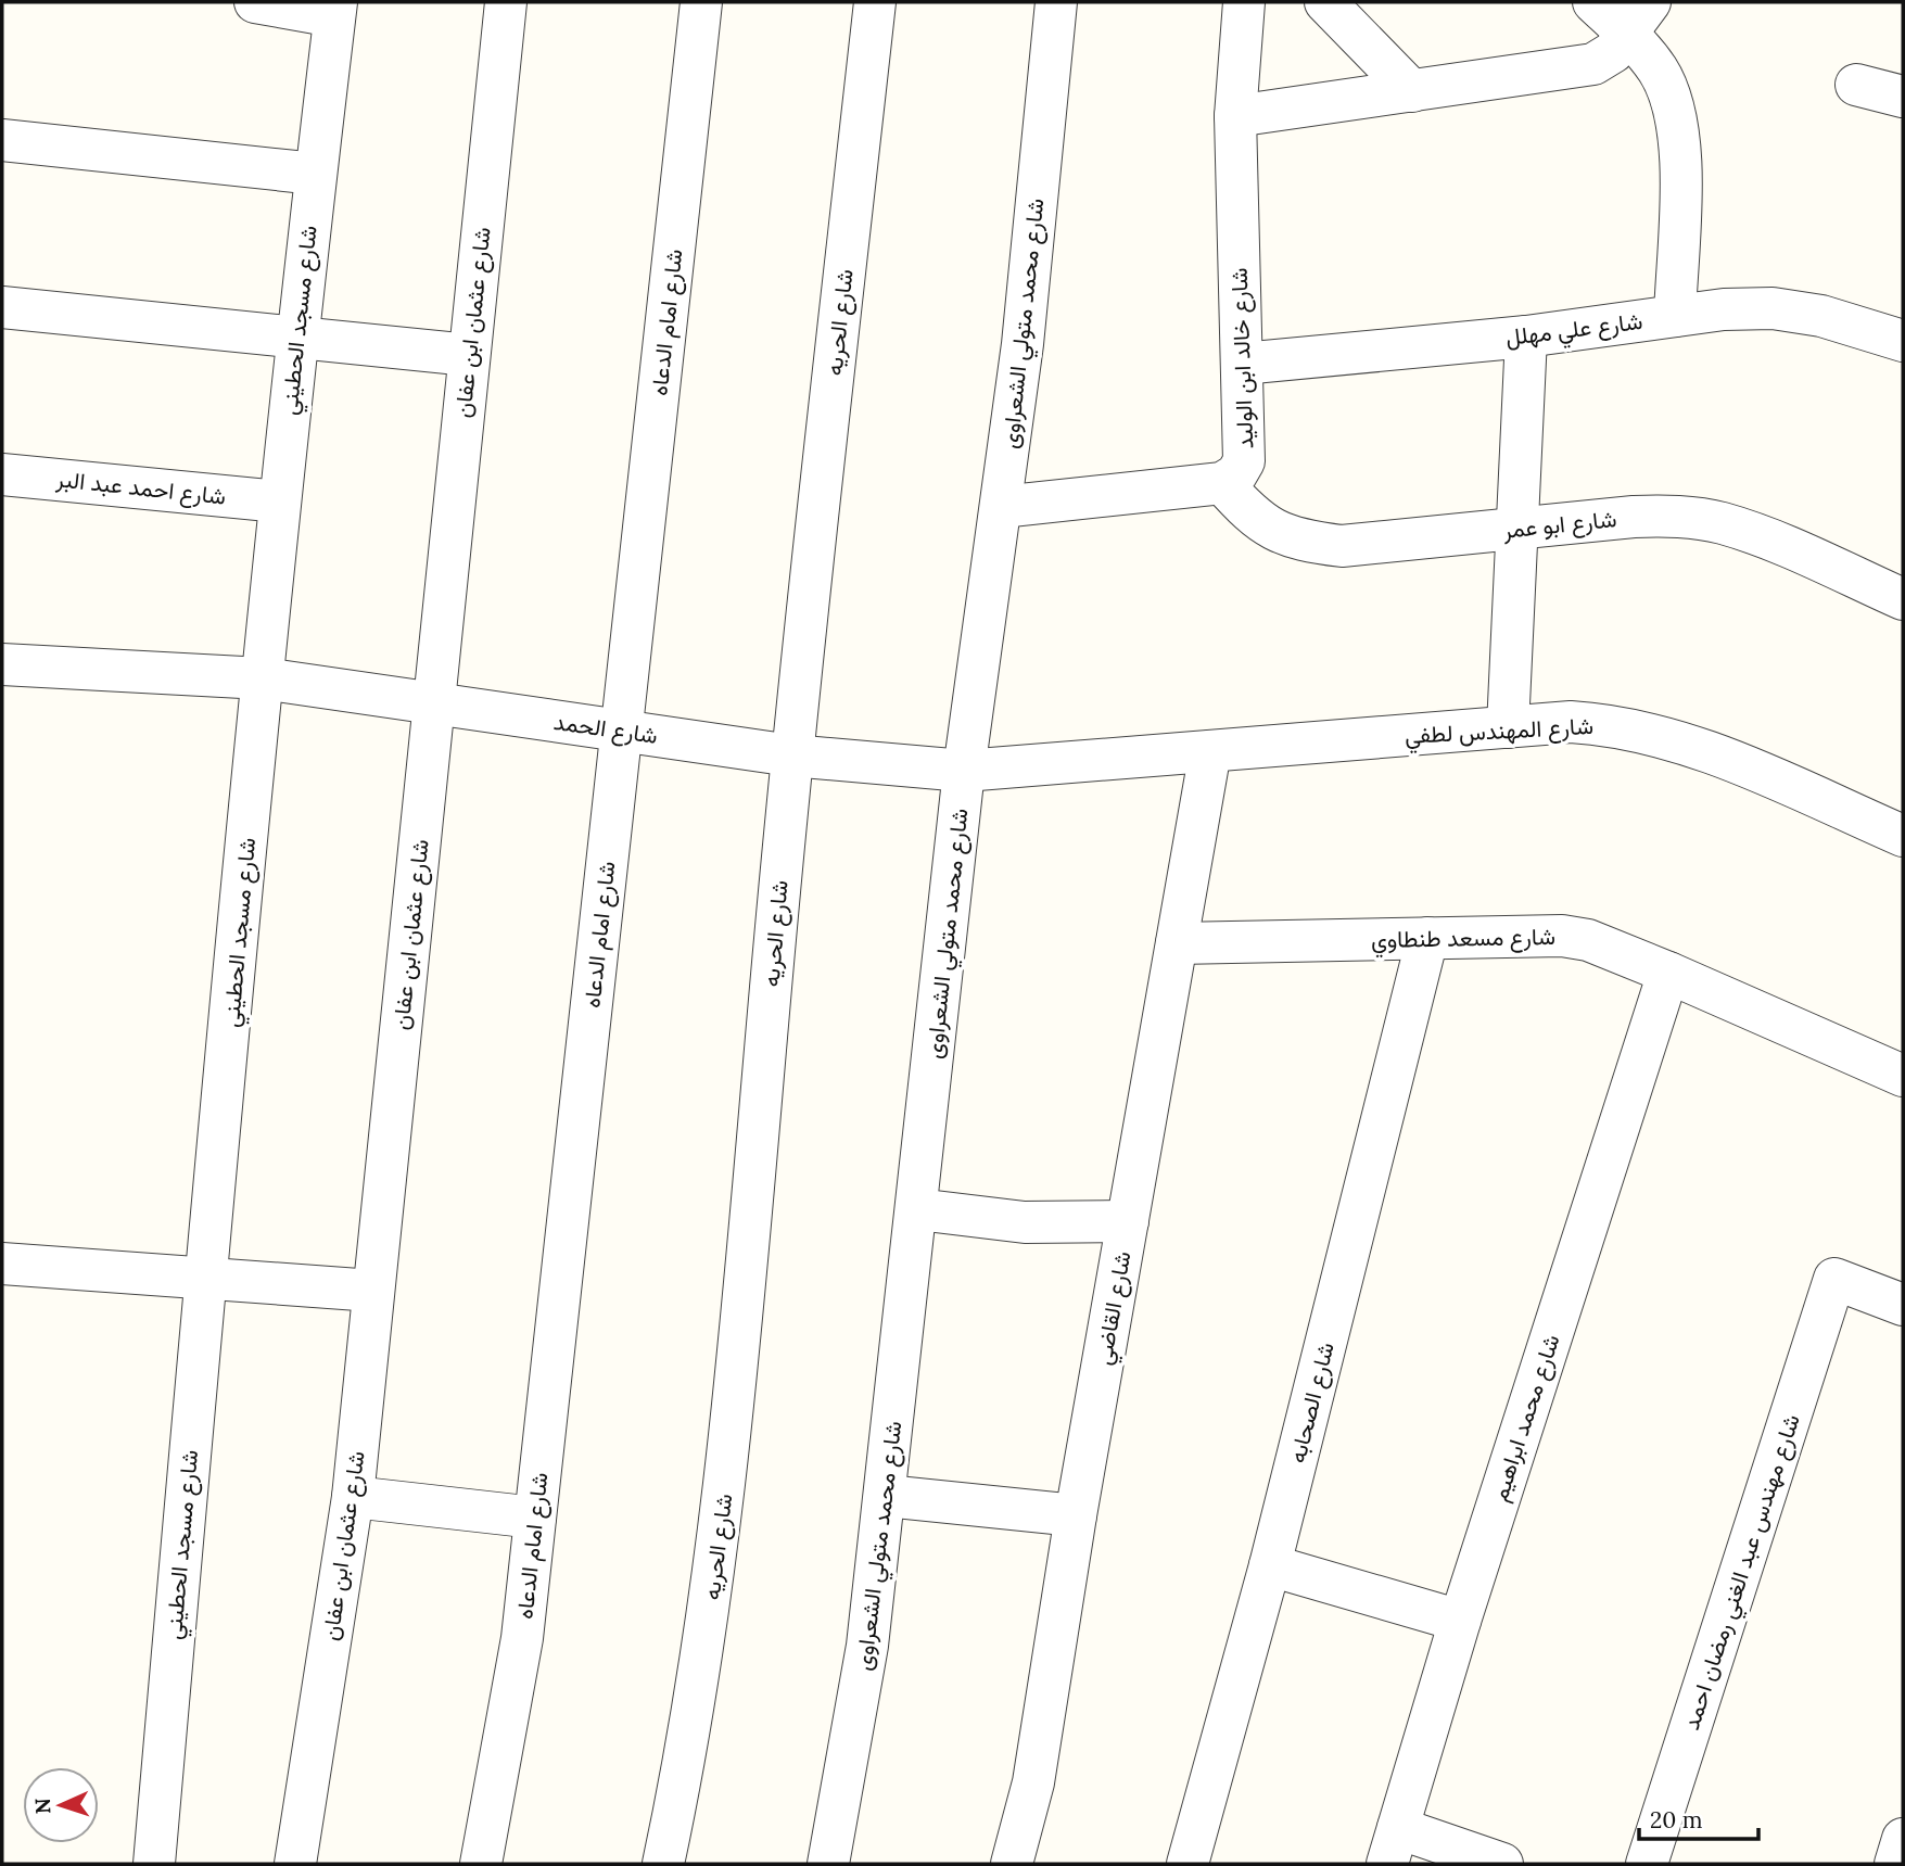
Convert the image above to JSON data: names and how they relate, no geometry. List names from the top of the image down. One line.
{"streets":{"street":["شارع مسجد الحطيني","شارع عثمان ابن عفان","شارع امام الدعاه","شارع الحريه","شارع محمد متولي الشعراوى","شارع علي مهلل","شارع خالد ابن الوليد","شارع احمد عبد البر","شارع ابو عمر","شارع الحمد","شارع المهندس لطفي","شارع مسعد طنطاوي","شارع القاضي","شارع الصحابه","شارع محمد ابراهيم","شارع مهندس عبد الغني رمضان احمد"]},"crossings":[["شارع مسجد الحطيني","شارع احمد عبد البر"],["شارع مسجد الحطيني","شارع الحمد"],["شارع عثمان ابن عفان","شارع الحمد"],["شارع امام الدعاه","شارع الحمد"],["شارع الحريه","شارع الحمد"],["شارع محمد متولي الشعراوى","شارع الحمد"],["شارع علي مهلل","شارع خالد ابن الوليد"],["شارع خالد ابن الوليد","شارع ابو عمر"],["شارع الحمد","شارع المهندس لطفي"],["شارع الحمد","شارع القاضي"],["شارع المهندس لطفي","شارع القاضي"],["شارع مسعد طنطاوي","شارع القاضي"],["شارع مسعد طنطاوي","شارع الصحابه"],["شارع مسعد طنطاوي","شارع محمد ابراهيم"]],"scale_bar":"20 m","north":"left"}
